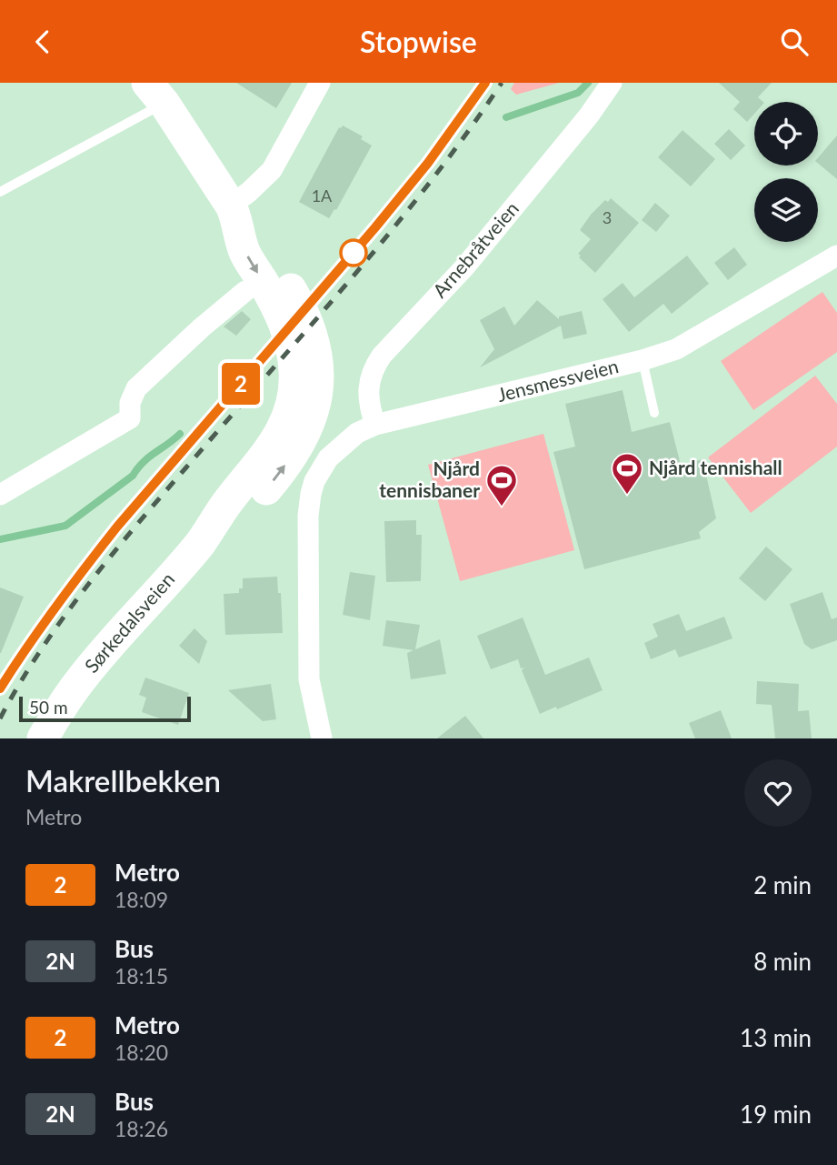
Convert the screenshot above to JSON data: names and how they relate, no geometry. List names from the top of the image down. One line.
{"streets":{"main road":["Sørkedalsveien"],"street":["Arnebråtveien","Jensmessveien"]},"crossings":[["Arnebråtveien","Jensmessveien"]],"places":{"sports":["Njård tennishall","Njård tennisbaner"]},"lines":["metro line 2"],"house_numbers":["1A","3"],"scale_bar":"50 m","page":{"header":"Stopwise","on_map":"2","scale":"50 m","heading":["Makrellbekken","Metro"],"list":[{"mark":"2","name":"Metro","note":"18:09","value":"2 min"},{"mark":"2N","name":"Bus","note":"18:15","value":"8 min"},{"mark":"2","name":"Metro","note":"18:20","value":"13 min"},{"mark":"2N","name":"Bus","note":"18:26","value":"19 min"}]}}
